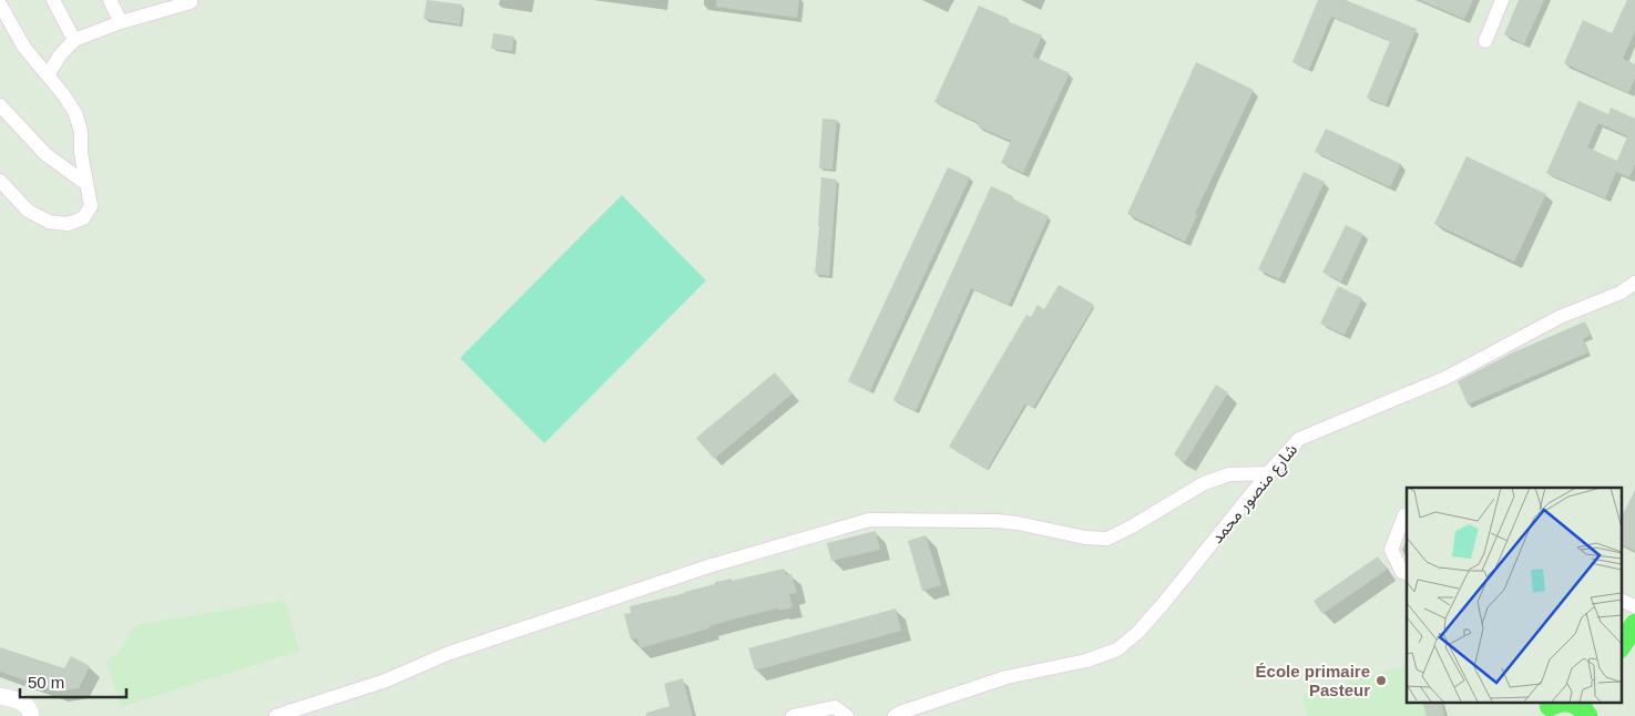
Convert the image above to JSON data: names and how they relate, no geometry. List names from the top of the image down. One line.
{"streets":{"street":["شارع منصور محمد"]},"places":["École primaire Pasteur"],"scale_bar":"50 m"}
